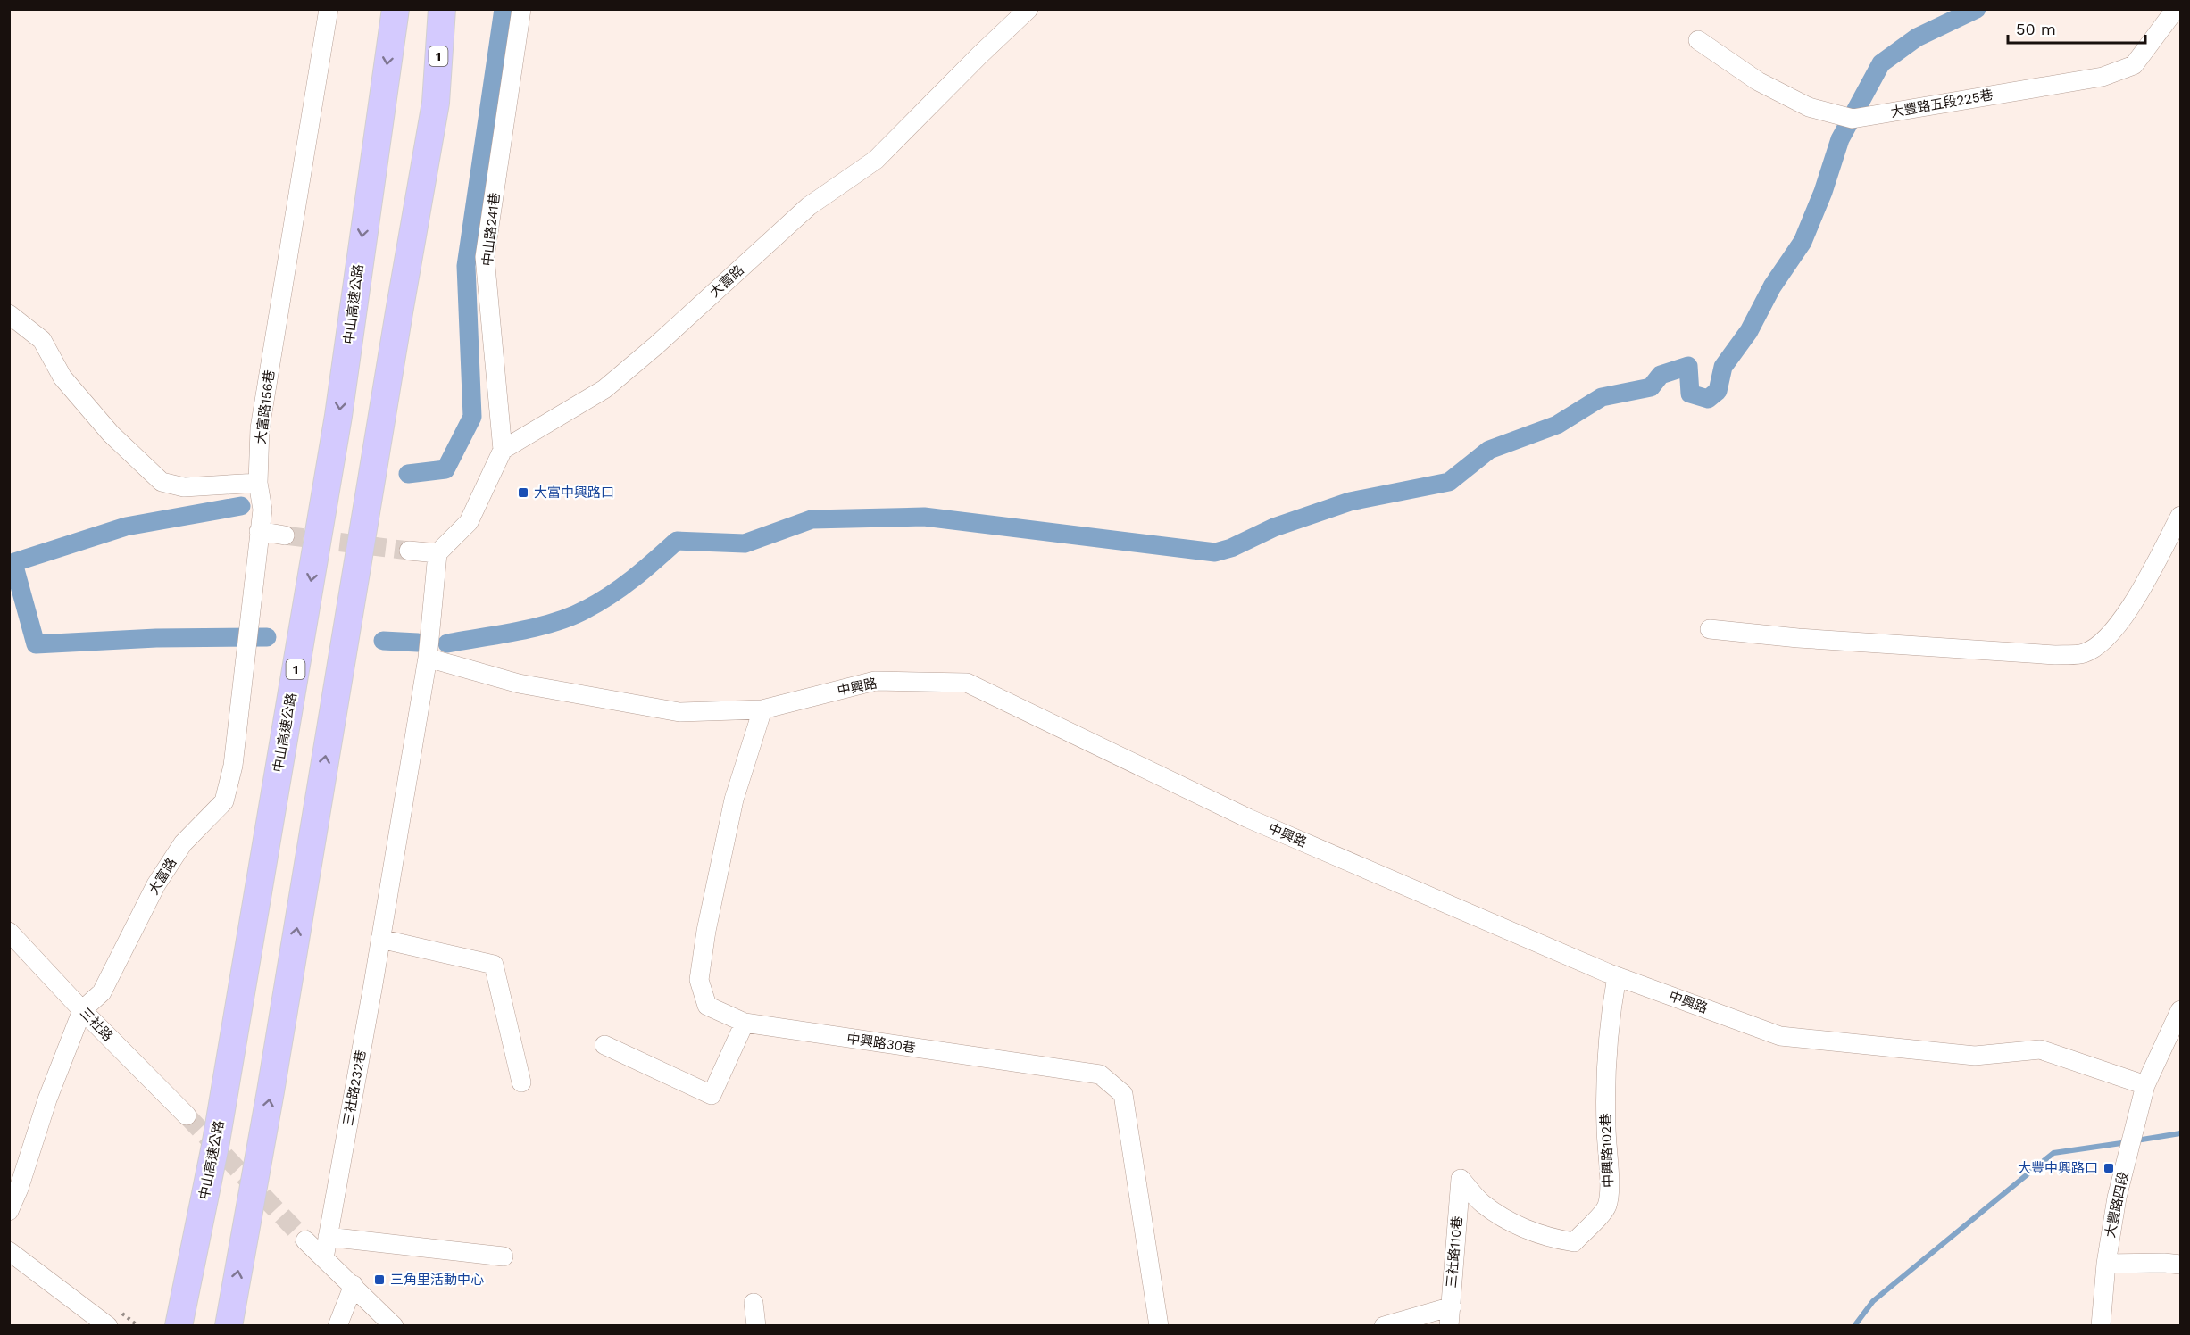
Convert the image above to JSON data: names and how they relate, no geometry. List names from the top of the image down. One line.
{"streets":{"highway":["1","中山高速公路"],"street":["大豐路五段225巷","中山路241巷","大富路","大富路156巷","中興路","三社路","中興路30巷","三社路232巷","中興路102巷","大豐路四段","三社路110巷"]},"crossings":[["中山路241巷","大富路"],["大富路","大富路156巷"],["大富路","三社路"],["中興路","中興路30巷"],["中興路","三社路232巷"],["中興路","中興路102巷"],["中興路","大豐路四段"],["中興路102巷","三社路110巷"]],"places":{"transit":["大富中興路口","大豐中興路口","三角里活動中心"]},"scale_bar":"50 m"}
